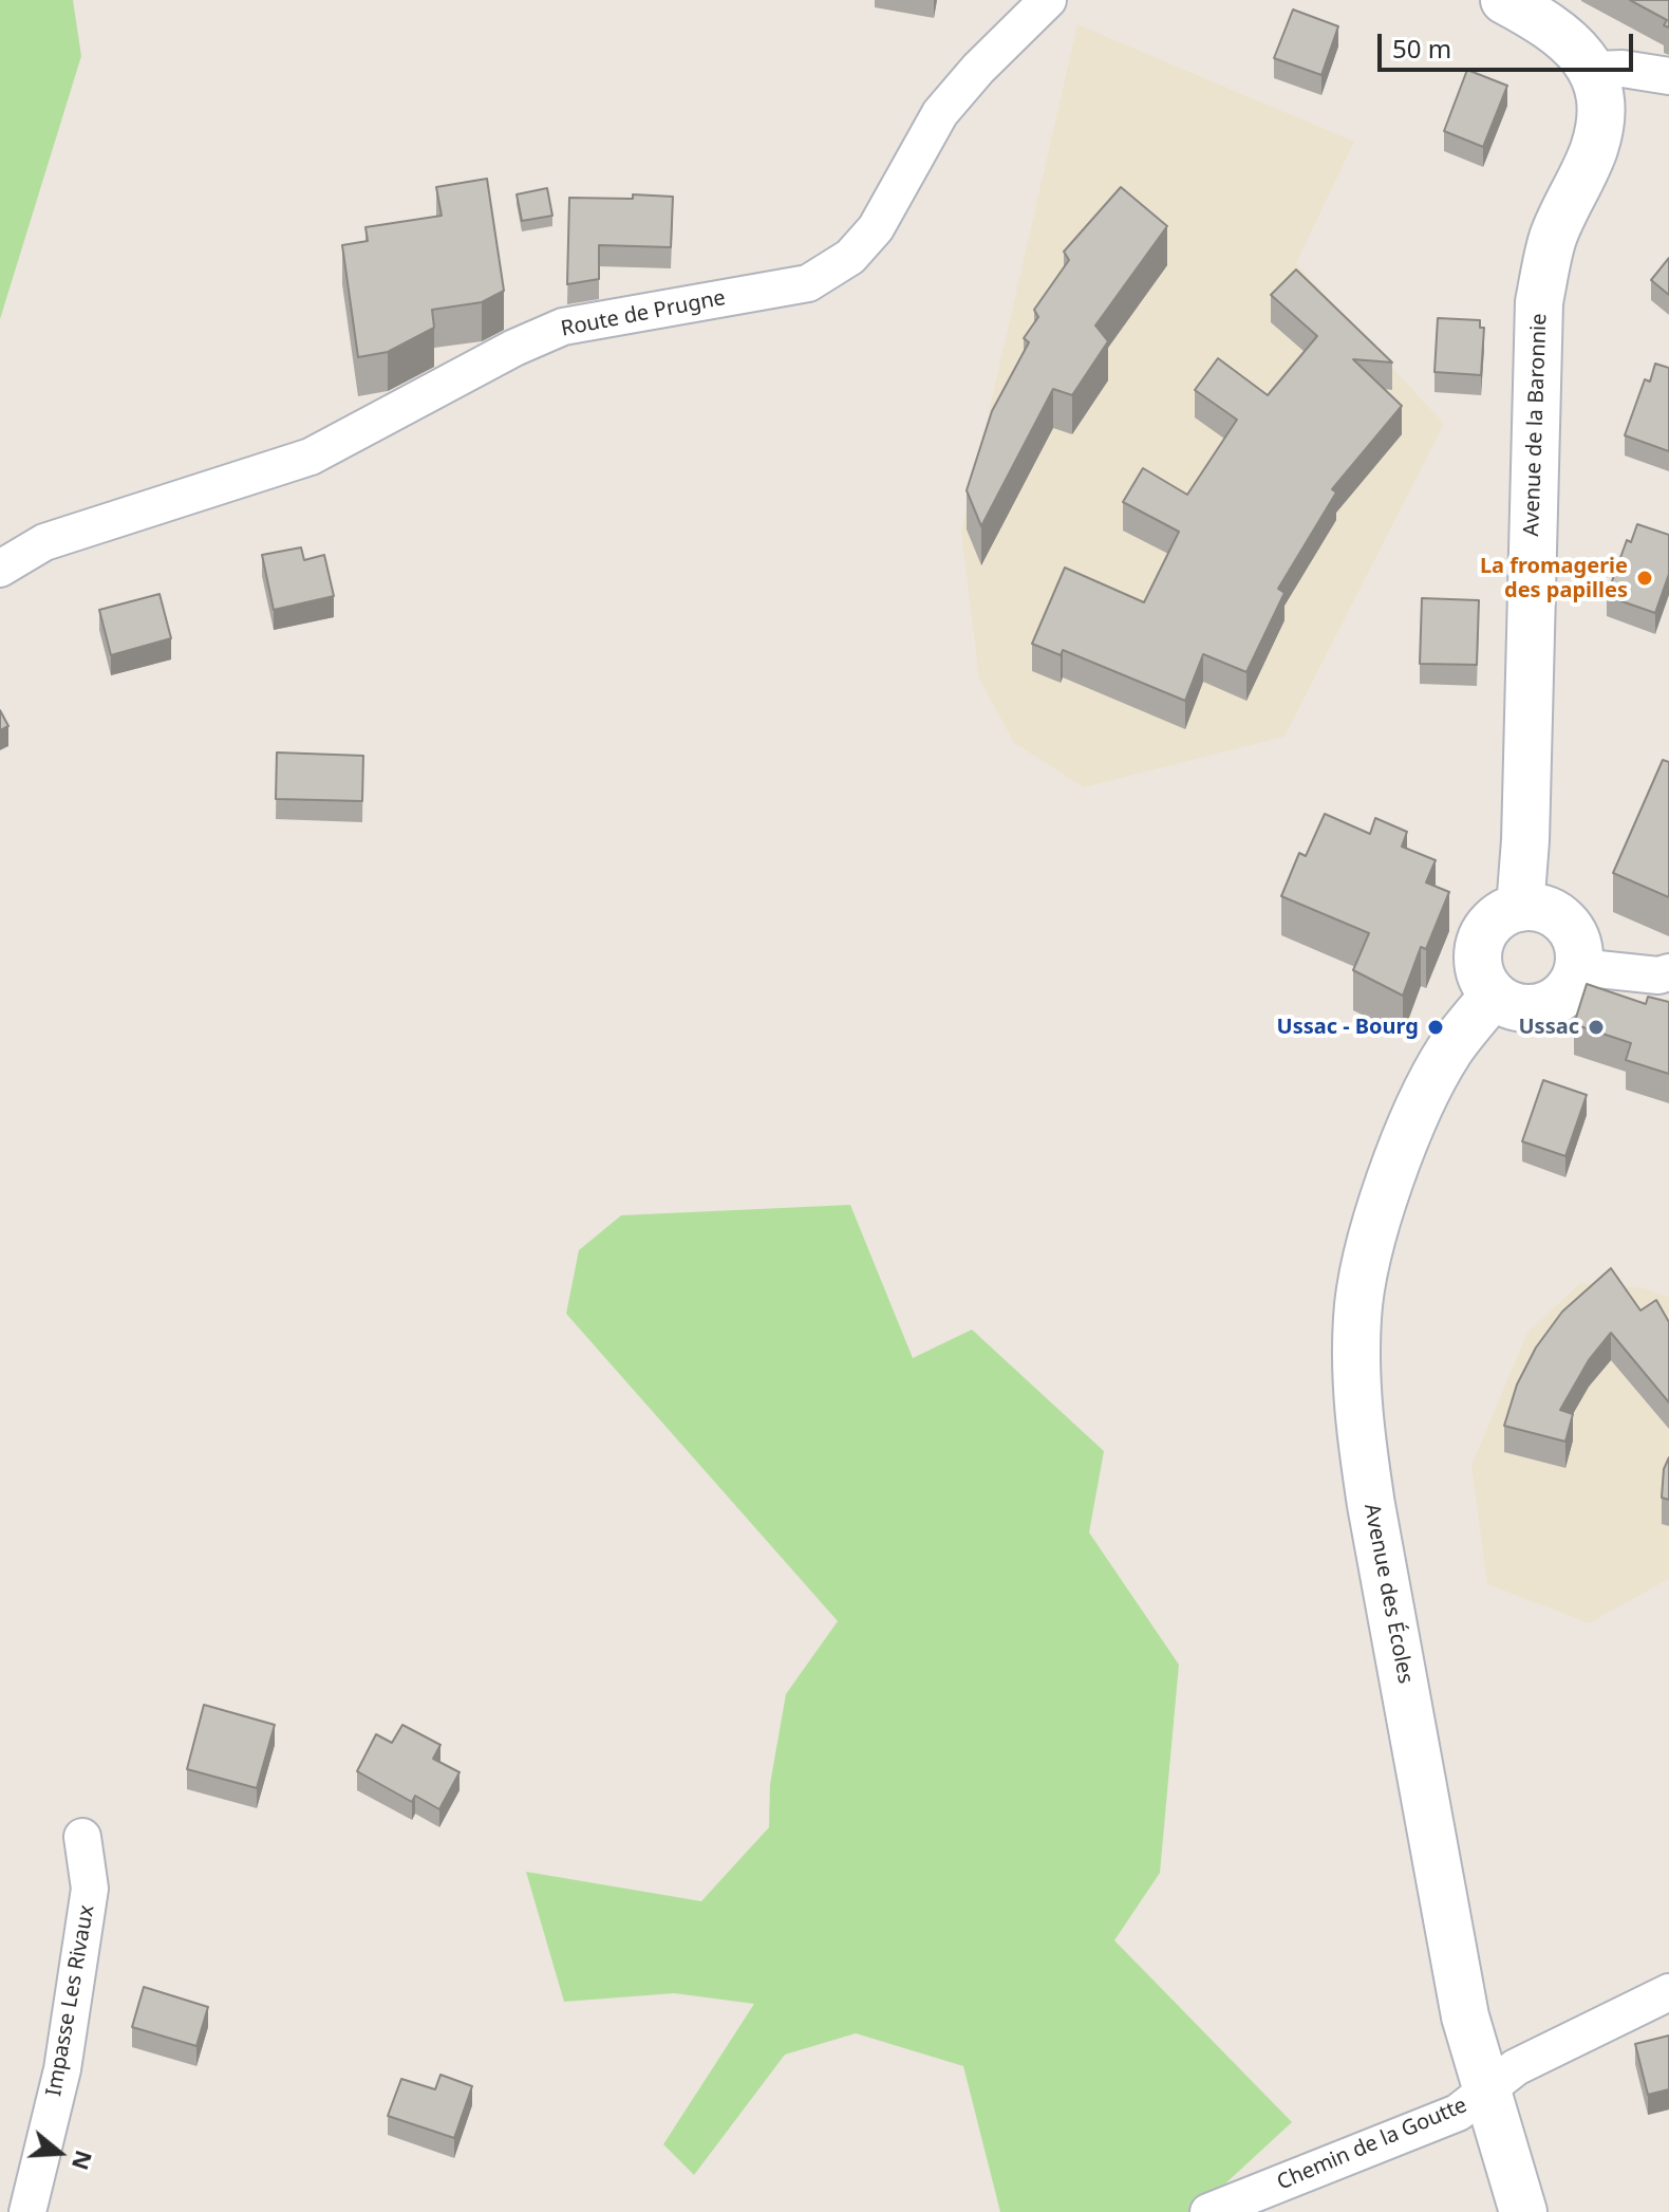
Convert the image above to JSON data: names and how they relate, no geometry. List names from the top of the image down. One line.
{"streets":{"street":["Route de Prugne","Avenue de la Baronnie","Avenue des Écoles","Impasse Les Rivaux","Chemin de la Goutte"]},"crossings":[["Avenue de la Baronnie","Avenue des Écoles"],["Avenue des Écoles","Chemin de la Goutte"]],"places":["La fromagerie des papilles","Ussac - Bourg","Ussac"],"scale_bar":"50 m","north":"right"}
